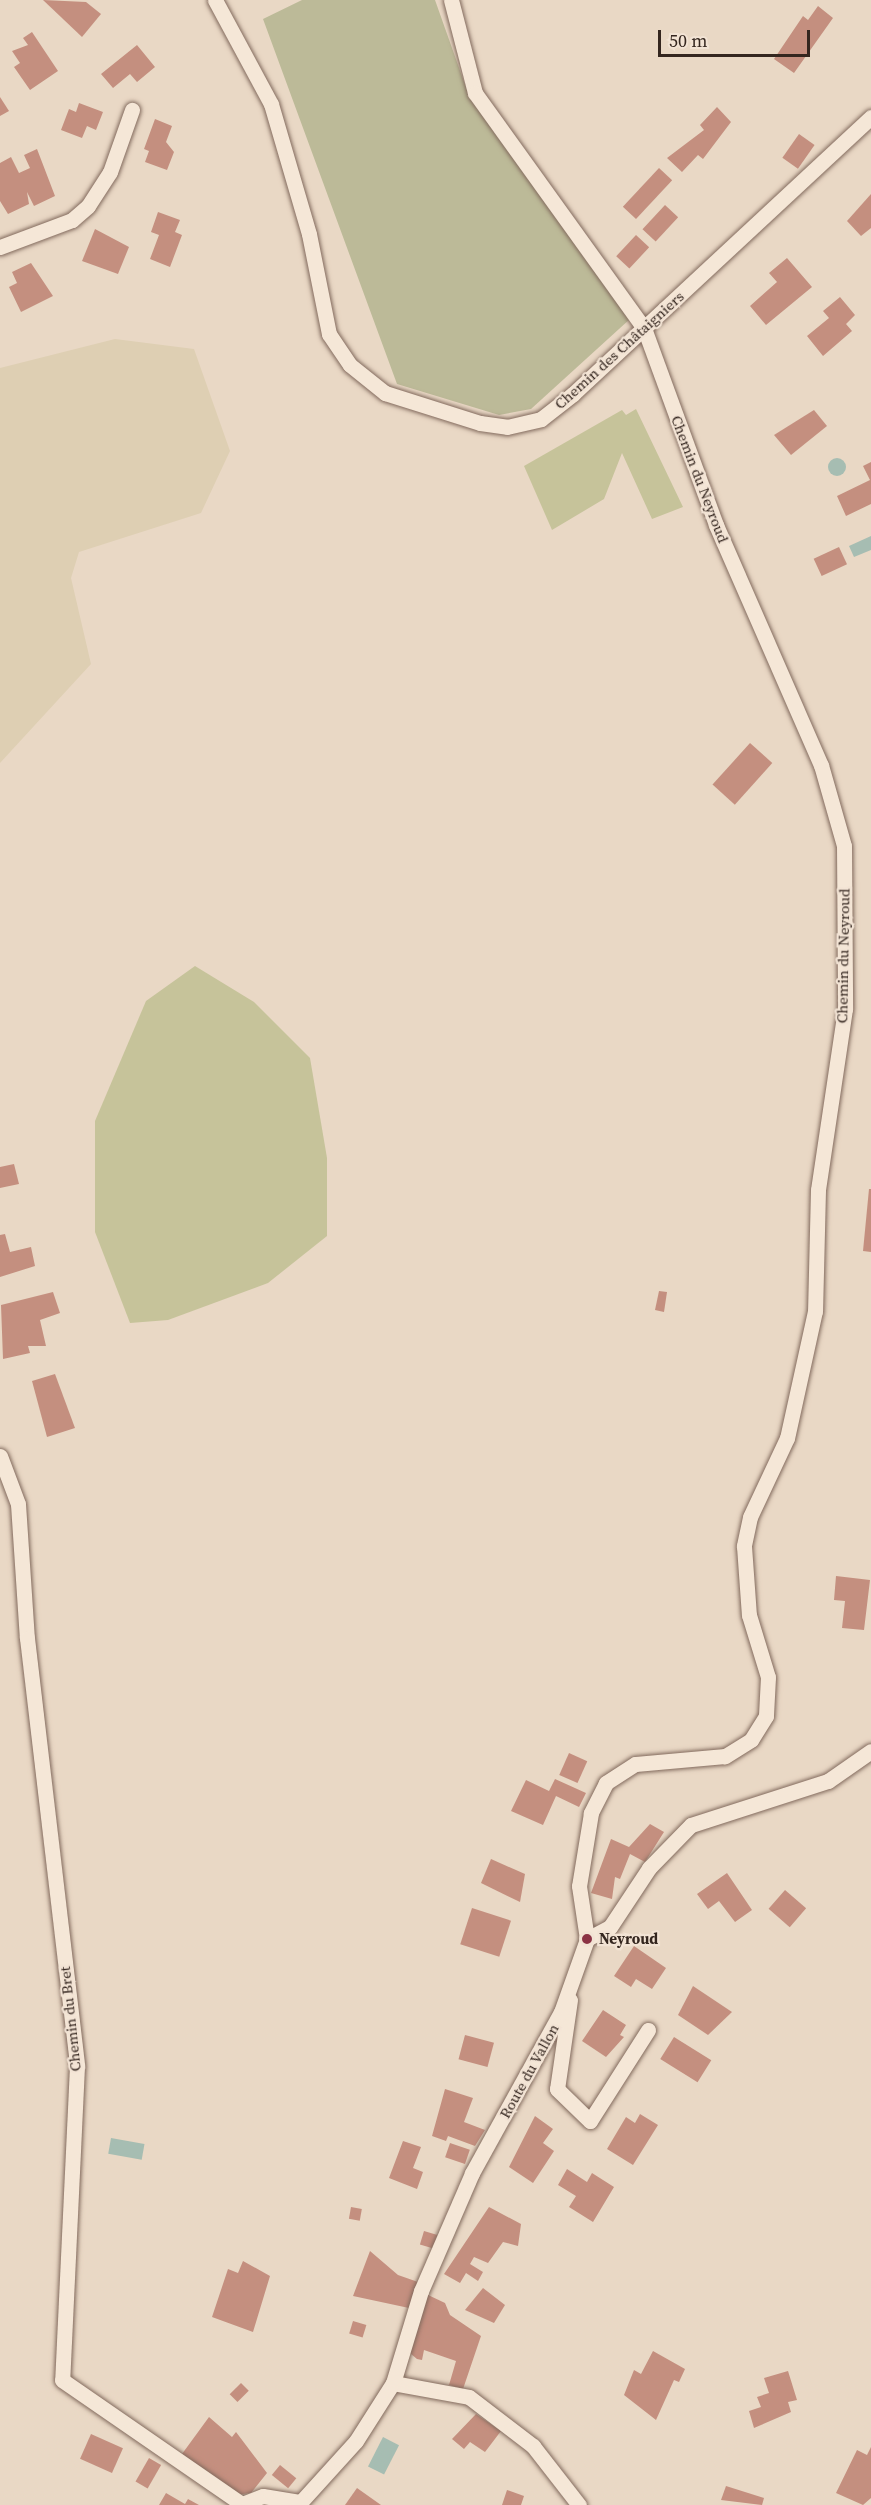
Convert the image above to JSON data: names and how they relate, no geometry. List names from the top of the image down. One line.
{"streets":{"street":["Chemin des Châtaigniers","Chemin du Neyroud","Chemin du Bret","Route du Vallon"]},"crossings":[["Chemin des Châtaigniers","Chemin du Neyroud"],["Chemin du Neyroud","Route du Vallon"],["Chemin du Bret","Route du Vallon"]],"places":["Neyroud"],"scale_bar":"50 m"}
